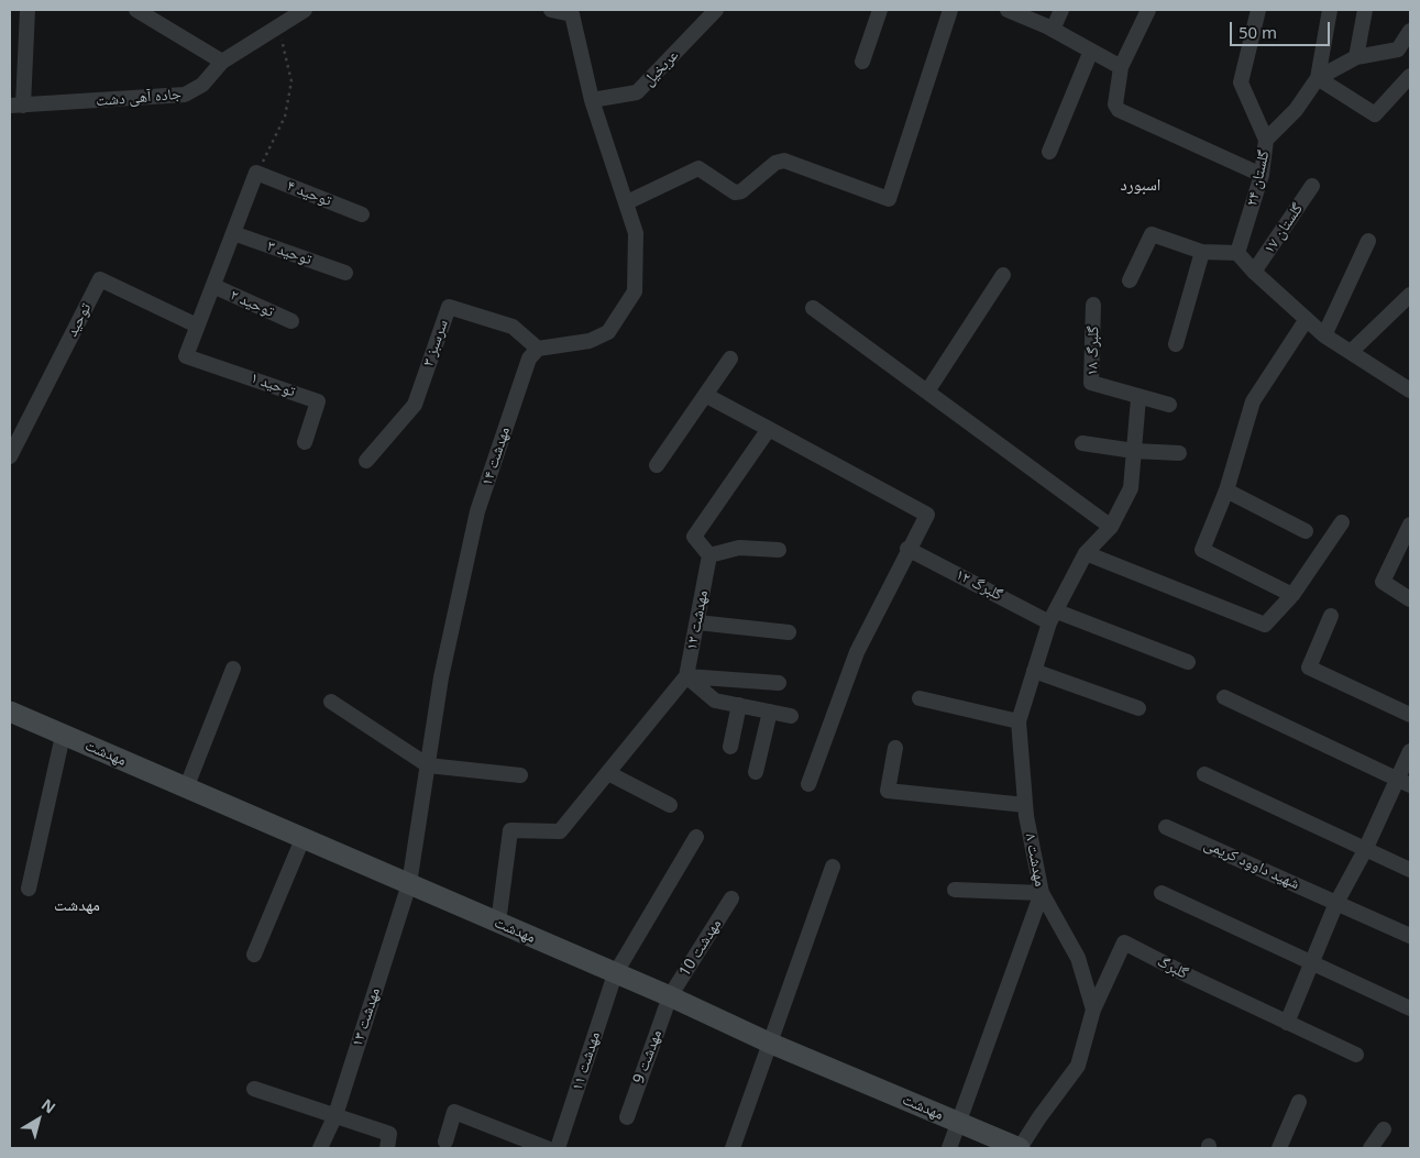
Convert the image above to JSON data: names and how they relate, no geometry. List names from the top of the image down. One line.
{"streets":{"street":["عربخیل","جاده آهی دشت","گلستان ۲۴","توحید ۴","گلستان ۱۷","توحید ۳","توحید ۲","توحید","سرسبز ۳","گلبرگ ۱۸","توحید ۱","مهدشت ۱۴","گلبرگ ١٢","مهدشت ۱۲","مهدشت","مهدشت ۸","شهید داوود کریمی","مهدشت 10","گلبرگ","مهدشت ۱۳","مهدشت 9","مهدشت ۱۱"]},"crossings":[["توحید","توحید ۱"],["سرسبز ۳","مهدشت ۱۴"],["گلبرگ ۱۸","مهدشت ۸"],["مهدشت ۱۴","مهدشت"],["مهدشت ۱۴","مهدشت ۱۳"],["گلبرگ ١٢","مهدشت ۸"],["مهدشت ۱۲","مهدشت"],["مهدشت","مهدشت 10"],["مهدشت","مهدشت ۱۳"],["مهدشت","مهدشت 9"],["مهدشت","مهدشت ۱۱"],["مهدشت ۸","گلبرگ"],["مهدشت 10","مهدشت 9"]],"districts":["اسبورد","مهدشت"],"scale_bar":"50 m","north":"top right"}
